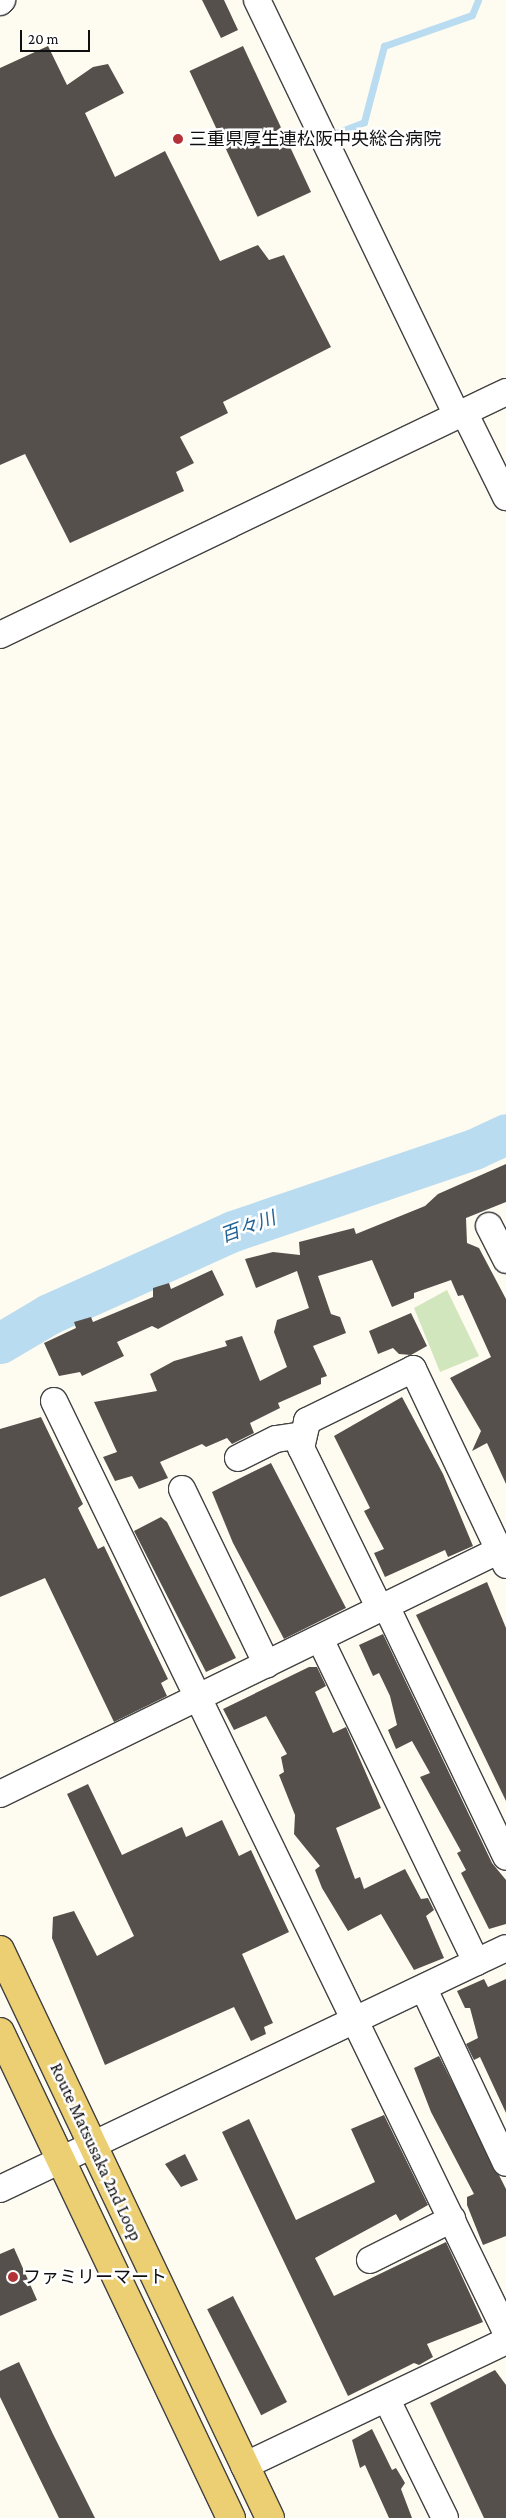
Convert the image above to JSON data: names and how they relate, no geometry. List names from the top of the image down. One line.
{"streets":{"main road":["Route Matsusaka 2nd Loop"]},"water":["百々川"],"places":["三重県厚生連松阪中央総合病院","ファミリーマート"],"scale_bar":"20 m"}
